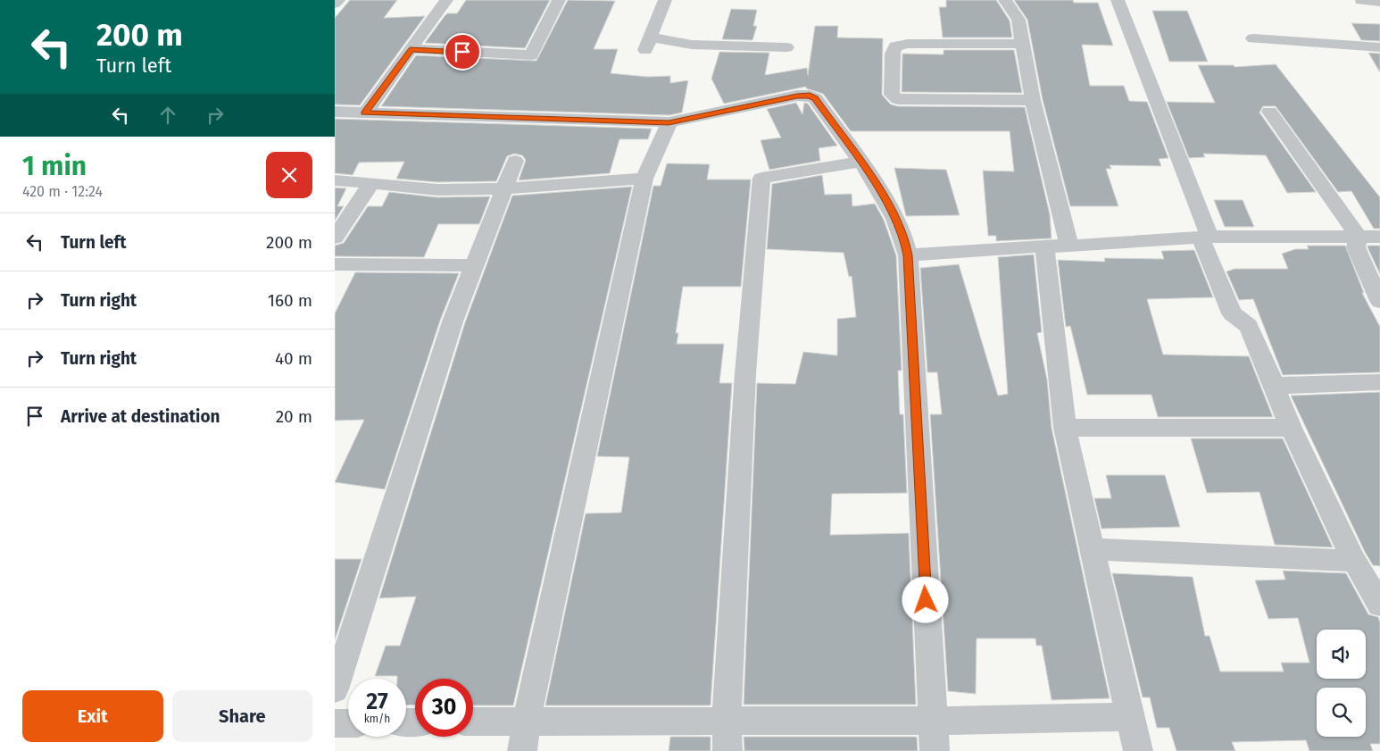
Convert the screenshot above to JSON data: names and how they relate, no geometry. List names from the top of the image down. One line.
{"page":{"turn":["200 m","Turn left"],"heading":["1 min","420 m · 12:24"],"list":[{"name":"Turn left","value":"200 m"},{"name":"Turn right","value":"160 m"},{"name":"Turn right","value":"40 m"},{"name":"Arrive at destination","value":"20 m"}],"speed":"27 km/h","limit":"30","buttons":["Exit","Share"]}}
